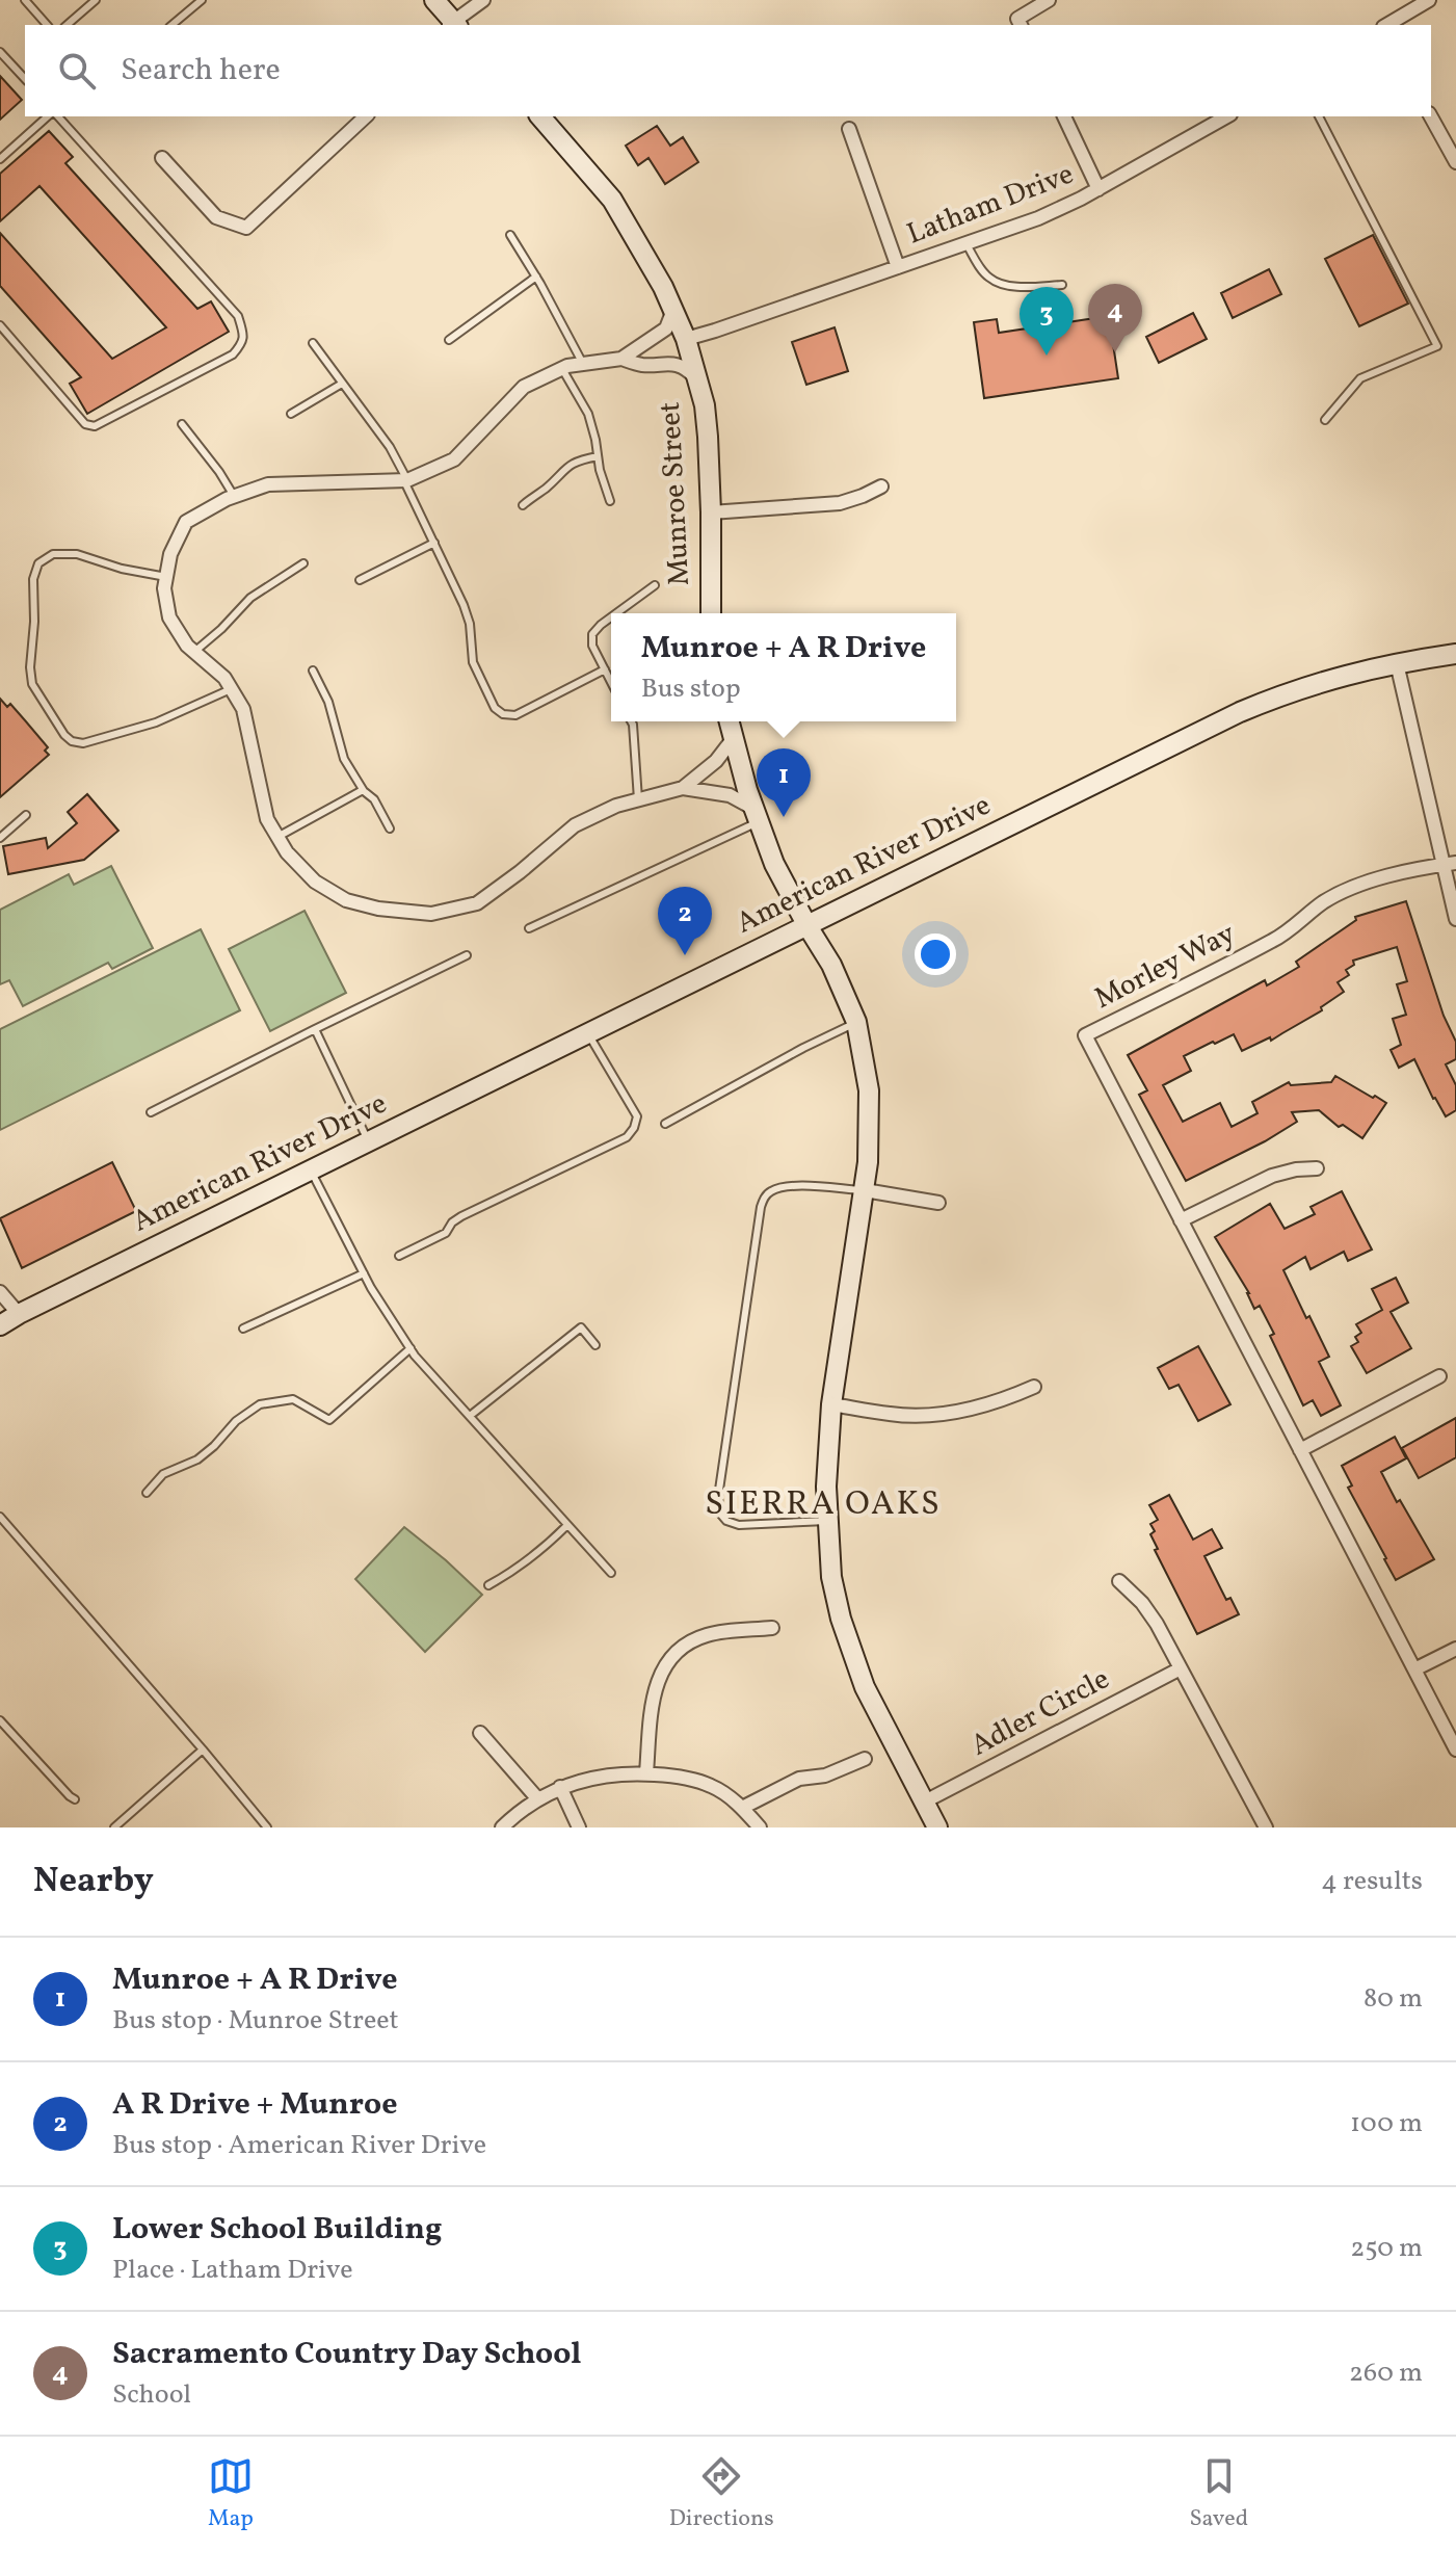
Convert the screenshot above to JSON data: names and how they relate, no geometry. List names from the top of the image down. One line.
{"streets":{"street":["Latham Drive","Munroe Street","American River Drive","Morley Way","Adler Circle"]},"crossings":[["Latham Drive","Munroe Street"]],"districts":["SIERRA OAKS"],"page":{"search":"Search here","pins":["4","3","1","2"],"popup":["Munroe + A R Drive","Bus stop"],"heading":["Nearby","4 results"],"list":[{"mark":"1","name":"Munroe + A R Drive","note":"Bus stop · Munroe Street","value":"80 m"},{"mark":"2","name":"A R Drive + Munroe","note":"Bus stop · American River Drive","value":"100 m"},{"mark":"3","name":"Lower School Building","note":"Place · Latham Drive","value":"250 m"},{"mark":"4","name":"Sacramento Country Day School","note":"School","value":"260 m"}],"nav":["Map","Directions","Saved"]}}
